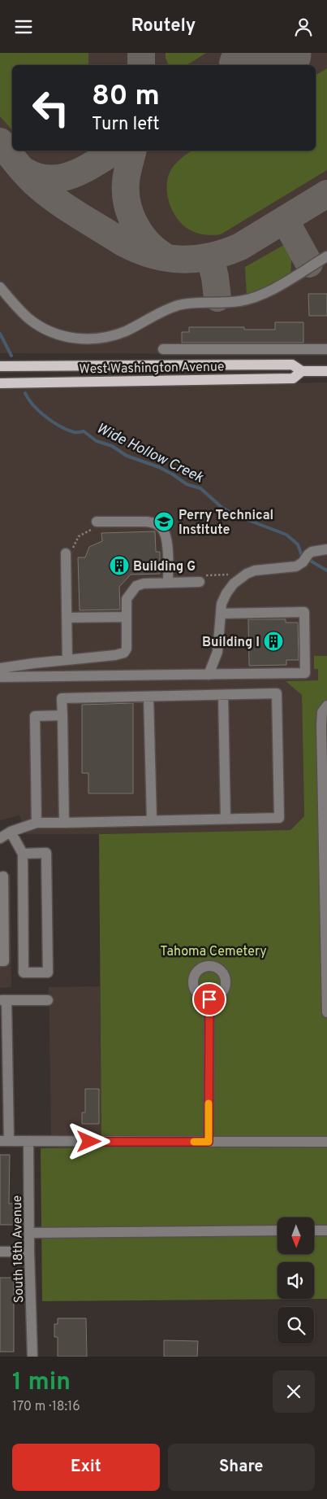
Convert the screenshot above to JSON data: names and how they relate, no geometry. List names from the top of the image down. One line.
{"streets":{"main road":["West Washington Avenue"],"street":["South 18th Avenue"]},"water":["Wide Hollow Creek"],"parks":["Tahoma Cemetery"],"places":{"school or university":["Perry Technical Institute"],"building":["Building G","Building I"]},"north":"bottom","page":{"header":"Routely","turn":["80 m","Turn left"],"heading":["1 min","170 m · 18:16"],"buttons":["Exit","Share"]}}
